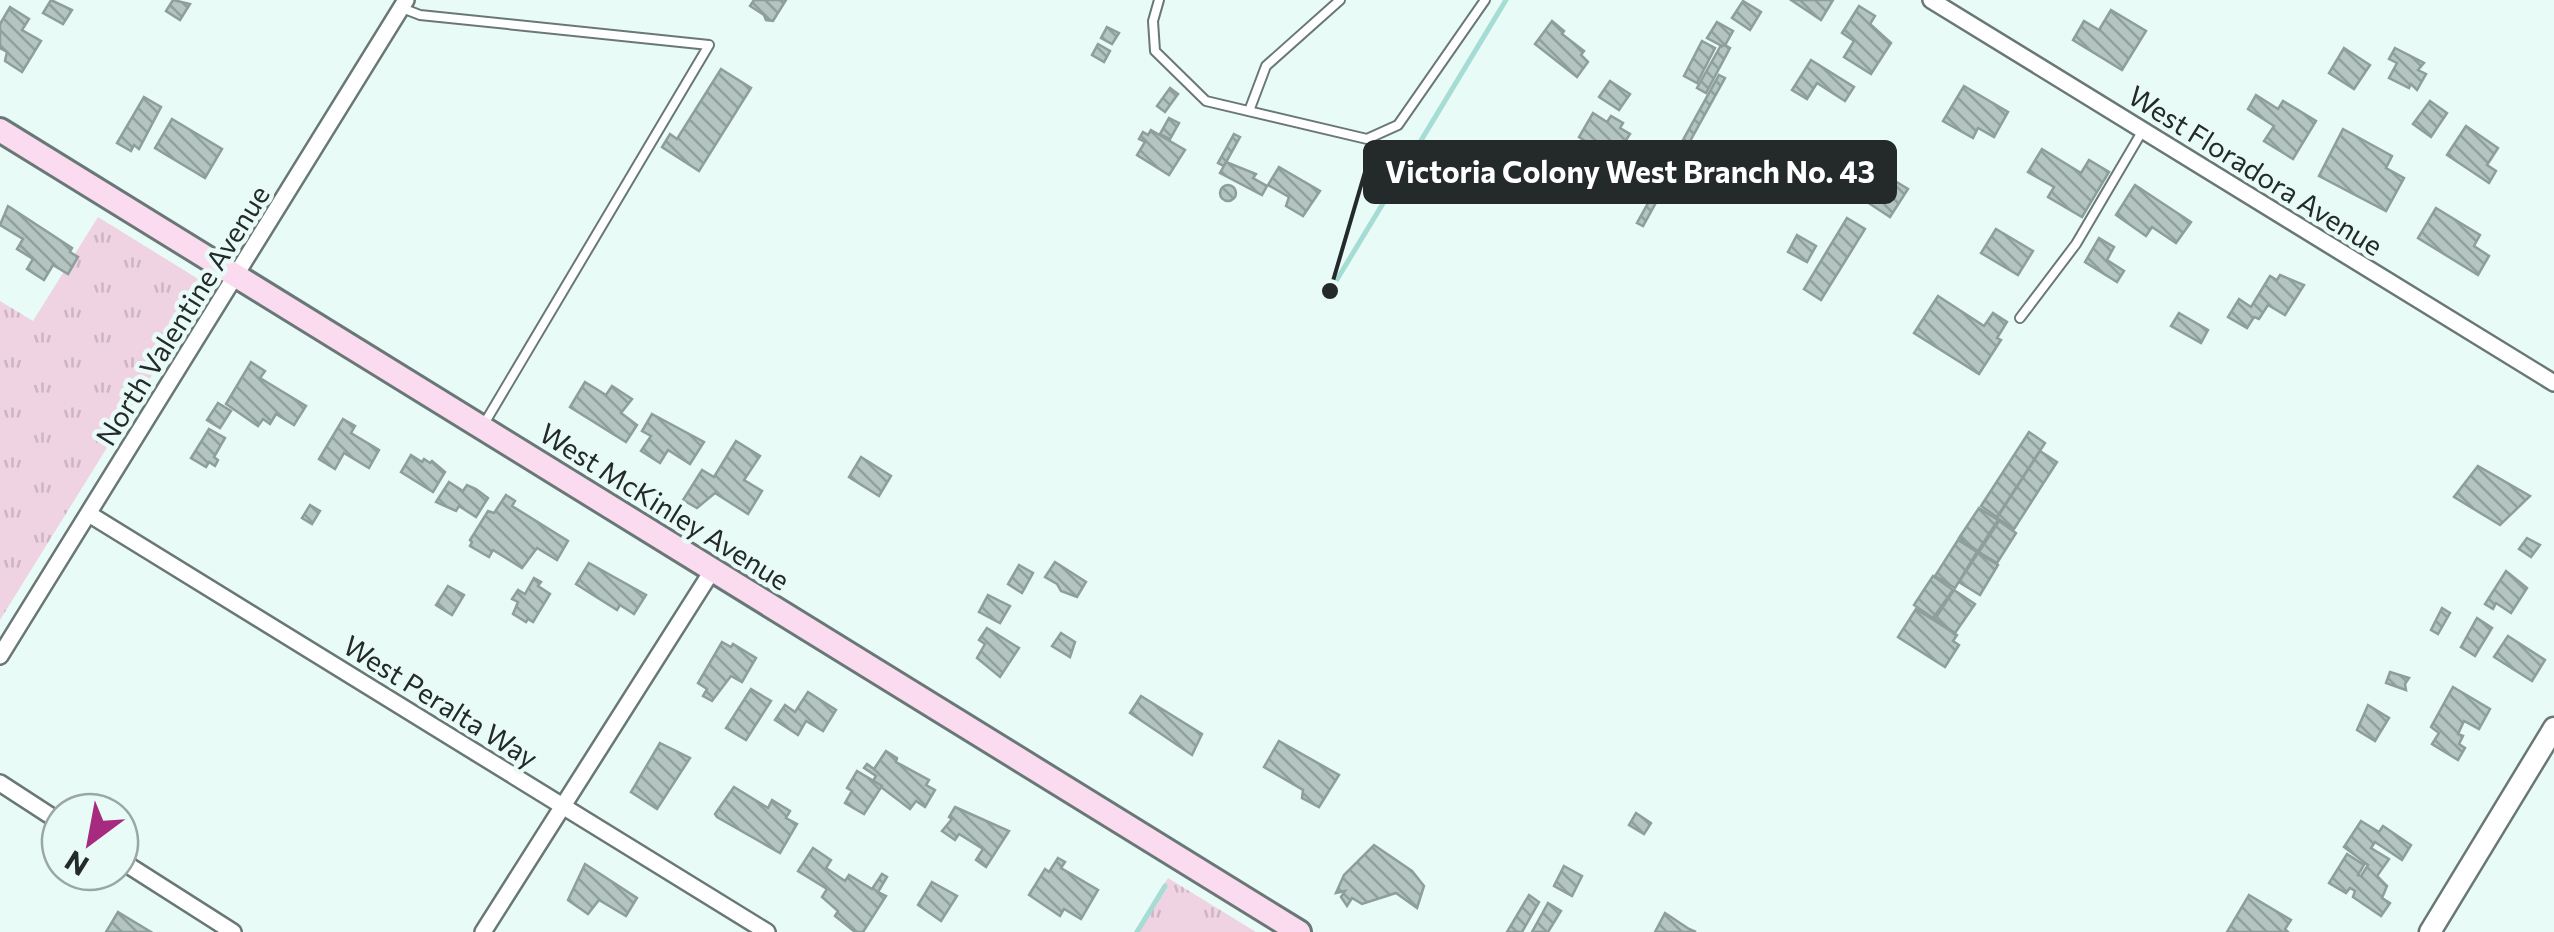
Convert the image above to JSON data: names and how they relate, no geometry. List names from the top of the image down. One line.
{"streets":{"main road":["West McKinley Avenue"],"street":["West Floradora Avenue","North Valentine Avenue","West Peralta Way"]},"crossings":[["North Valentine Avenue","West McKinley Avenue"],["North Valentine Avenue","West Peralta Way"]],"places":["Victoria Colony West Branch No. 43"],"north":"bottom left"}
